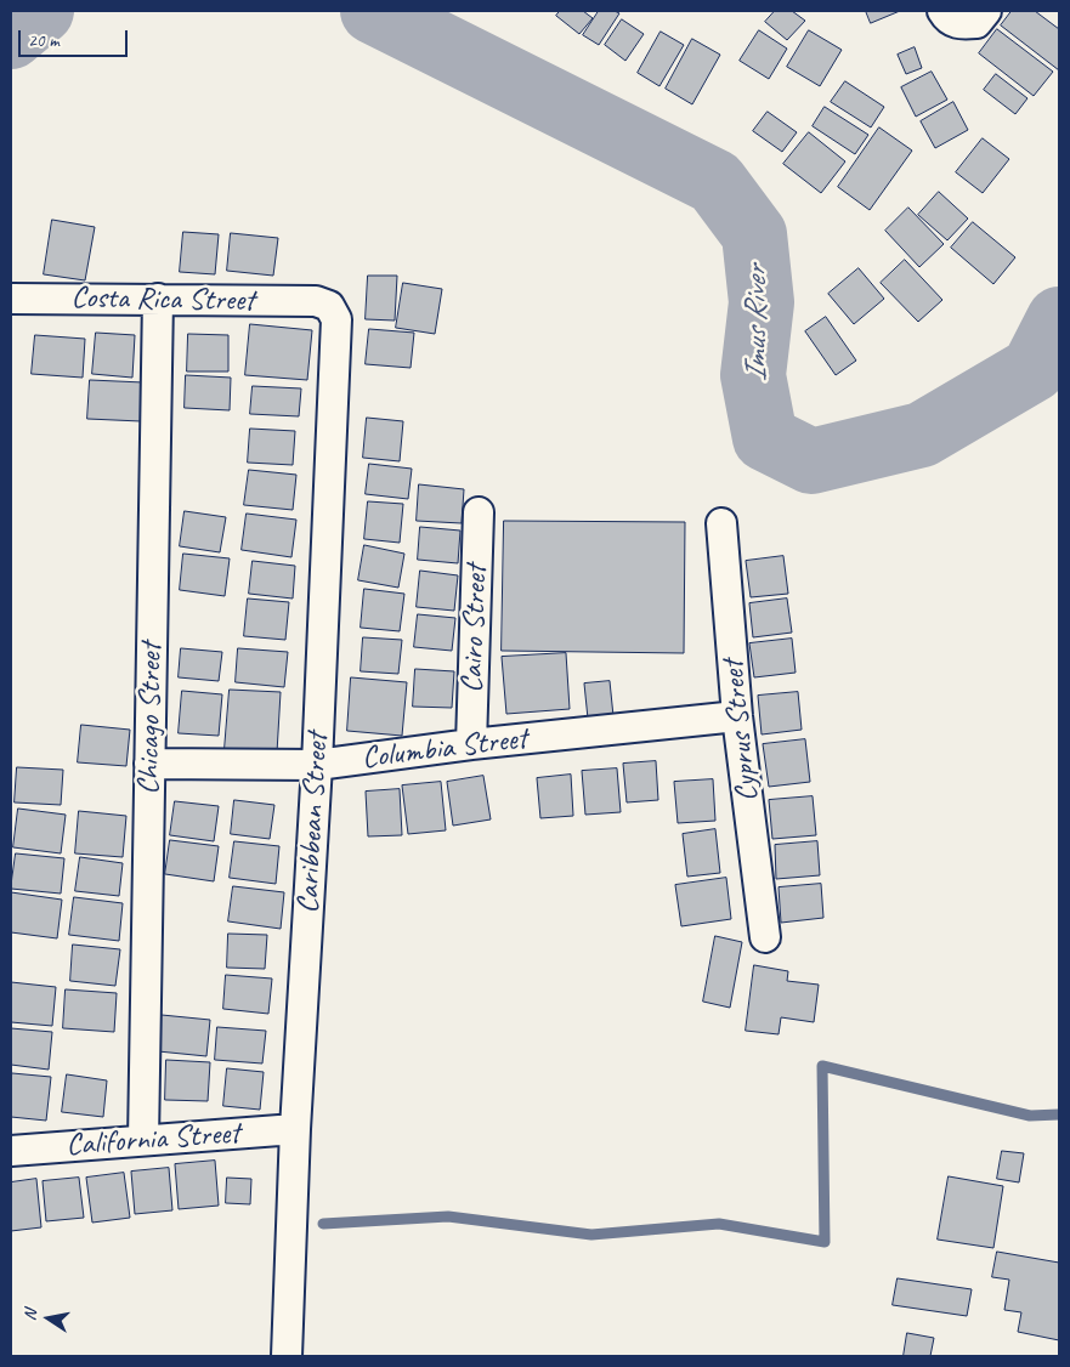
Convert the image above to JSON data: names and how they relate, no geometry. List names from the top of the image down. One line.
{"streets":{"street":["Costa Rica Street","Cairo Street","Chicago Street","Cyprus Street","Columbia Street","Caribbean Street","California Street"]},"crossings":[["Costa Rica Street","Chicago Street"],["Costa Rica Street","Caribbean Street"],["Cairo Street","Columbia Street"],["Chicago Street","Columbia Street"],["Chicago Street","California Street"],["Cyprus Street","Columbia Street"],["Columbia Street","Caribbean Street"],["Caribbean Street","California Street"]],"water":["Imus River"],"scale_bar":"20 m","north":"left"}
